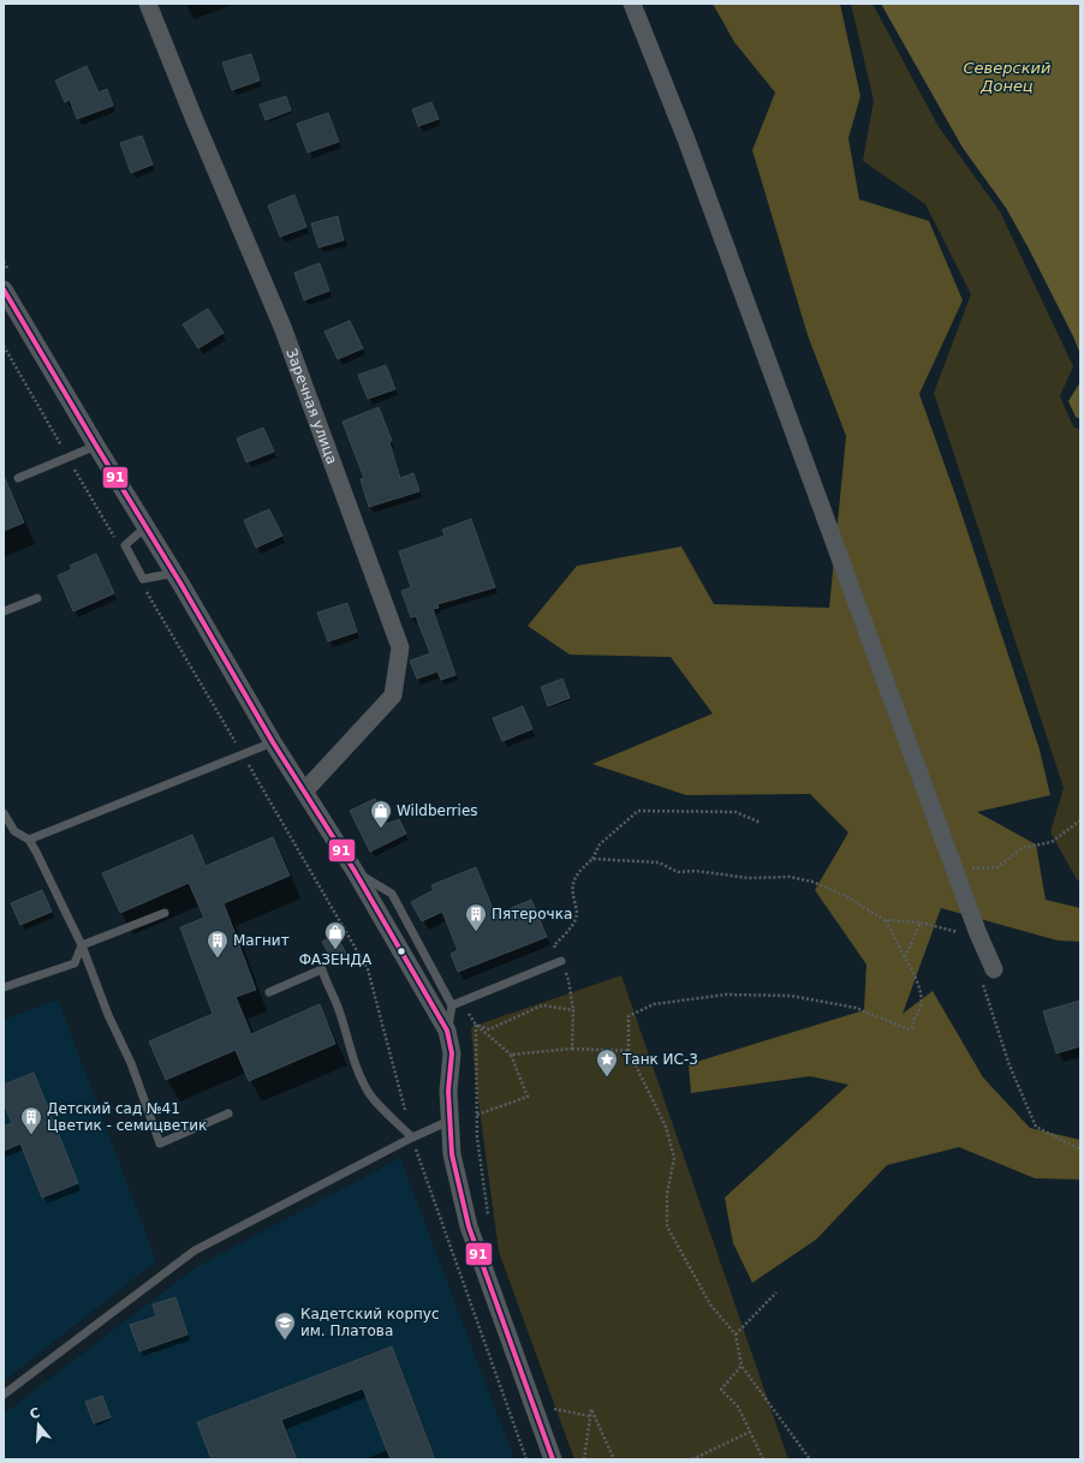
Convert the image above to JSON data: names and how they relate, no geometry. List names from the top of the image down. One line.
{"streets":{"street":["Заречная улица"]},"water":["Северский Донец"],"places":{"shop":["Wildberries","ФАЗЕНДА"],"building":["Пятерочка","Магнит","Детский сад №41 Цветик - семицветик"],"place":["Танк ИС-3"],"school or university":["Кадетский корпус им. Платова"]},"lines":["transit line 91"],"north":"top"}
